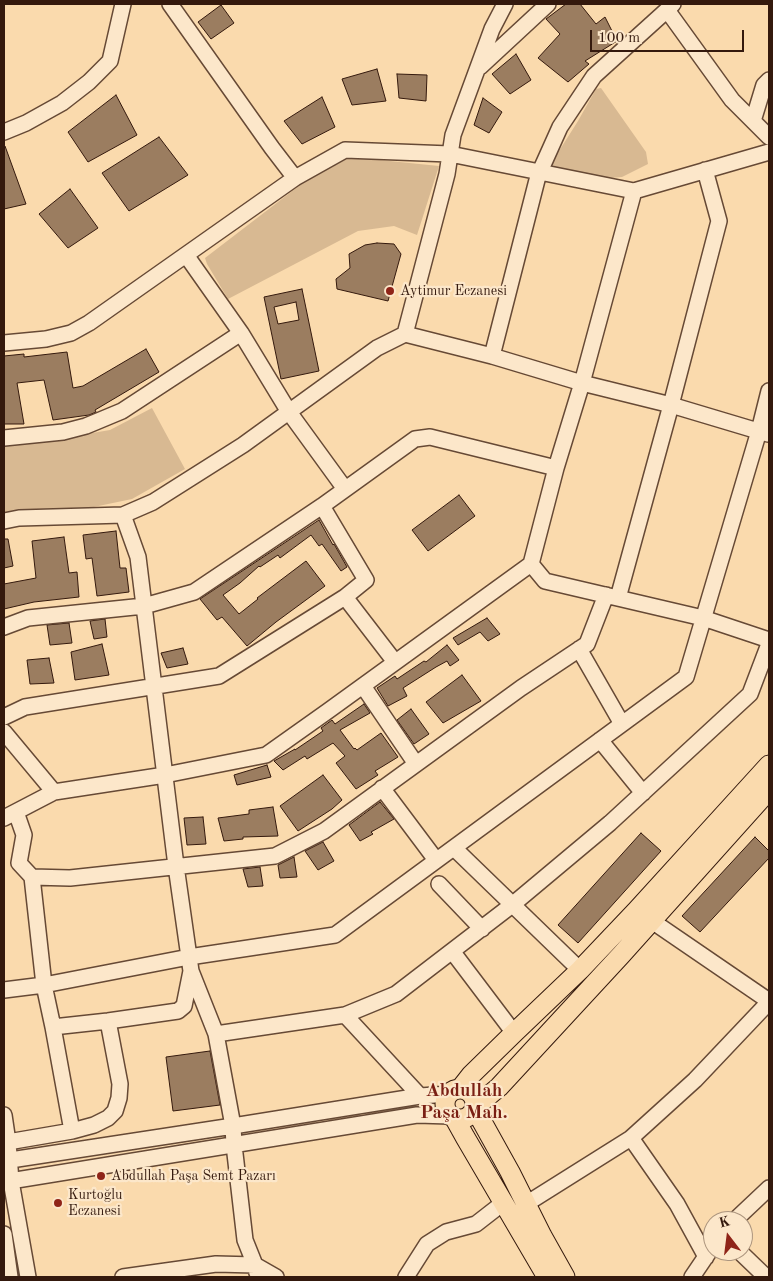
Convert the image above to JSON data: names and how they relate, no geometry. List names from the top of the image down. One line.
{"districts":["Abdullah Paşa Mah."],"places":["Aytimur Eczanesi","Abdullah Paşa Semt Pazarı","Kurtoğlu Eczanesi"],"scale_bar":"100 m","north":"top"}
